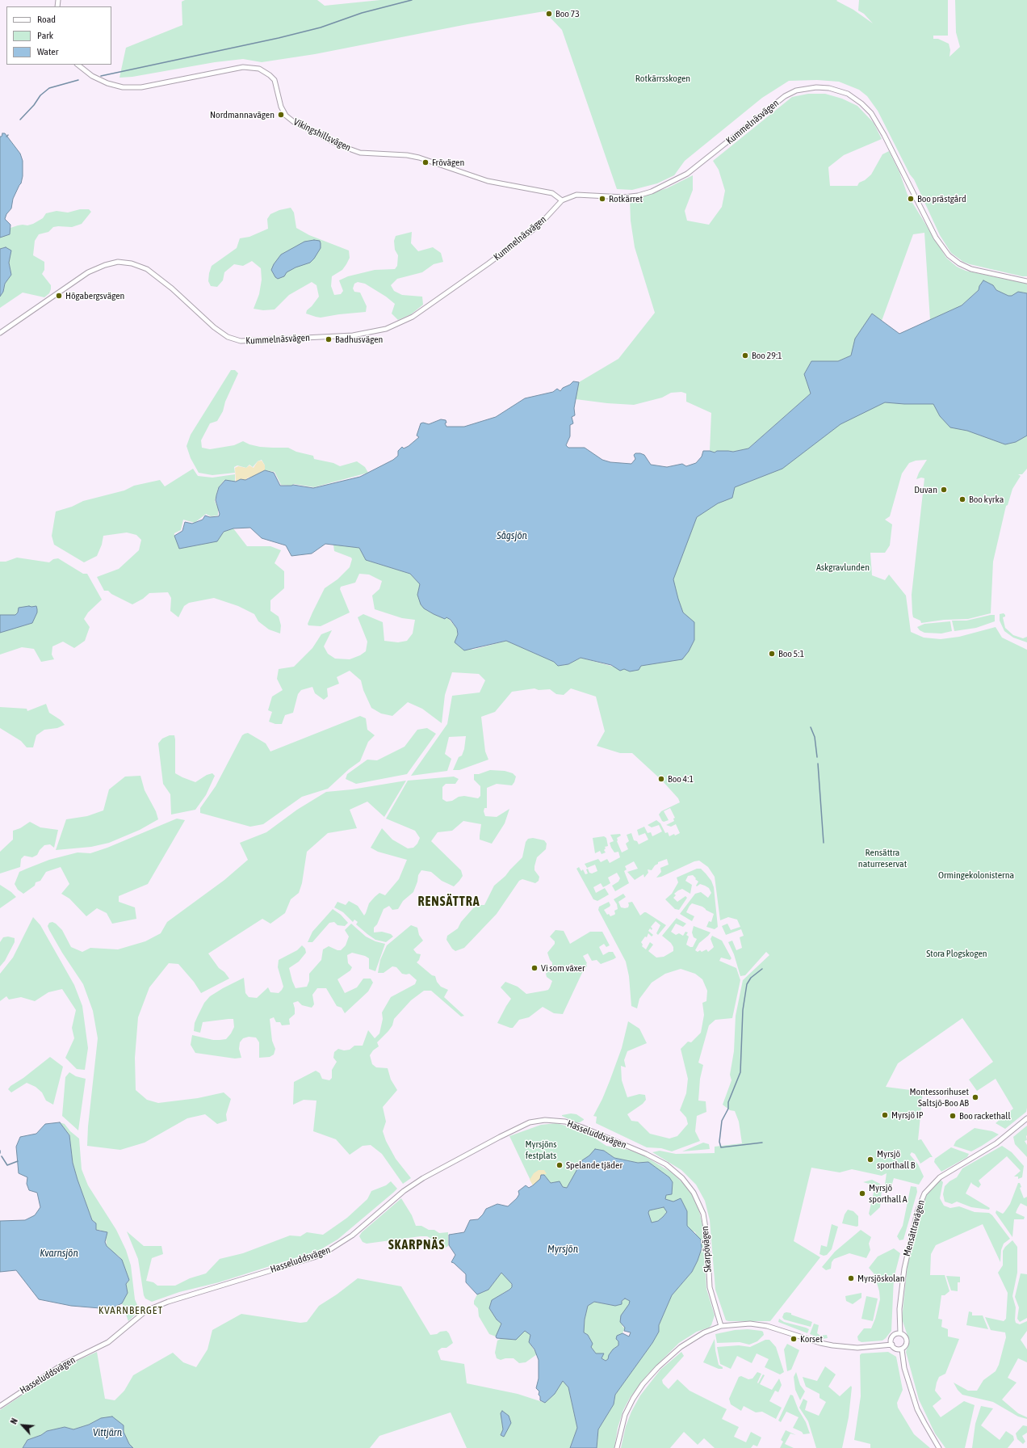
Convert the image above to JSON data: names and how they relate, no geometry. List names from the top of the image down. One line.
{"streets":{"street":["Kummelnäsvägen","Vikingshillsvägen","Hasseluddsvägen","Mensättravägen","Skarpövägen"]},"crossings":[["Kummelnäsvägen","Vikingshillsvägen"],["Hasseluddsvägen","Skarpövägen"]],"districts":["RENSÄTTRA","SKARPNÄS","KVARNBERGET"],"water":["Sågsjön","Myrsjön","Kvarnsjön","Vittjärn"],"parks":["Rotkärrsskogen","Askgravlunden","Rensättra naturreservat","Ormingekolonisterna","Stora Plogskogen","Myrsjöns festplats"],"places":["Boo 73","Nordmannavägen","Frövägen","Rotkärret","Boo prästgård","Högabergsvägen","Badhusvägen","Boo 29:1","Duvan","Boo kyrka","Boo 5:1","Boo 4:1","Vi som växer","Montessorihuset Saltsjö-Boo AB","Myrsjö IP","Boo rackethall","Myrsjö sporthall B","Spelande tjäder","Myrsjö sporthall A","Myrsjöskolan","Korset"],"legend":["Road","Park","Water"],"north":"top left"}
